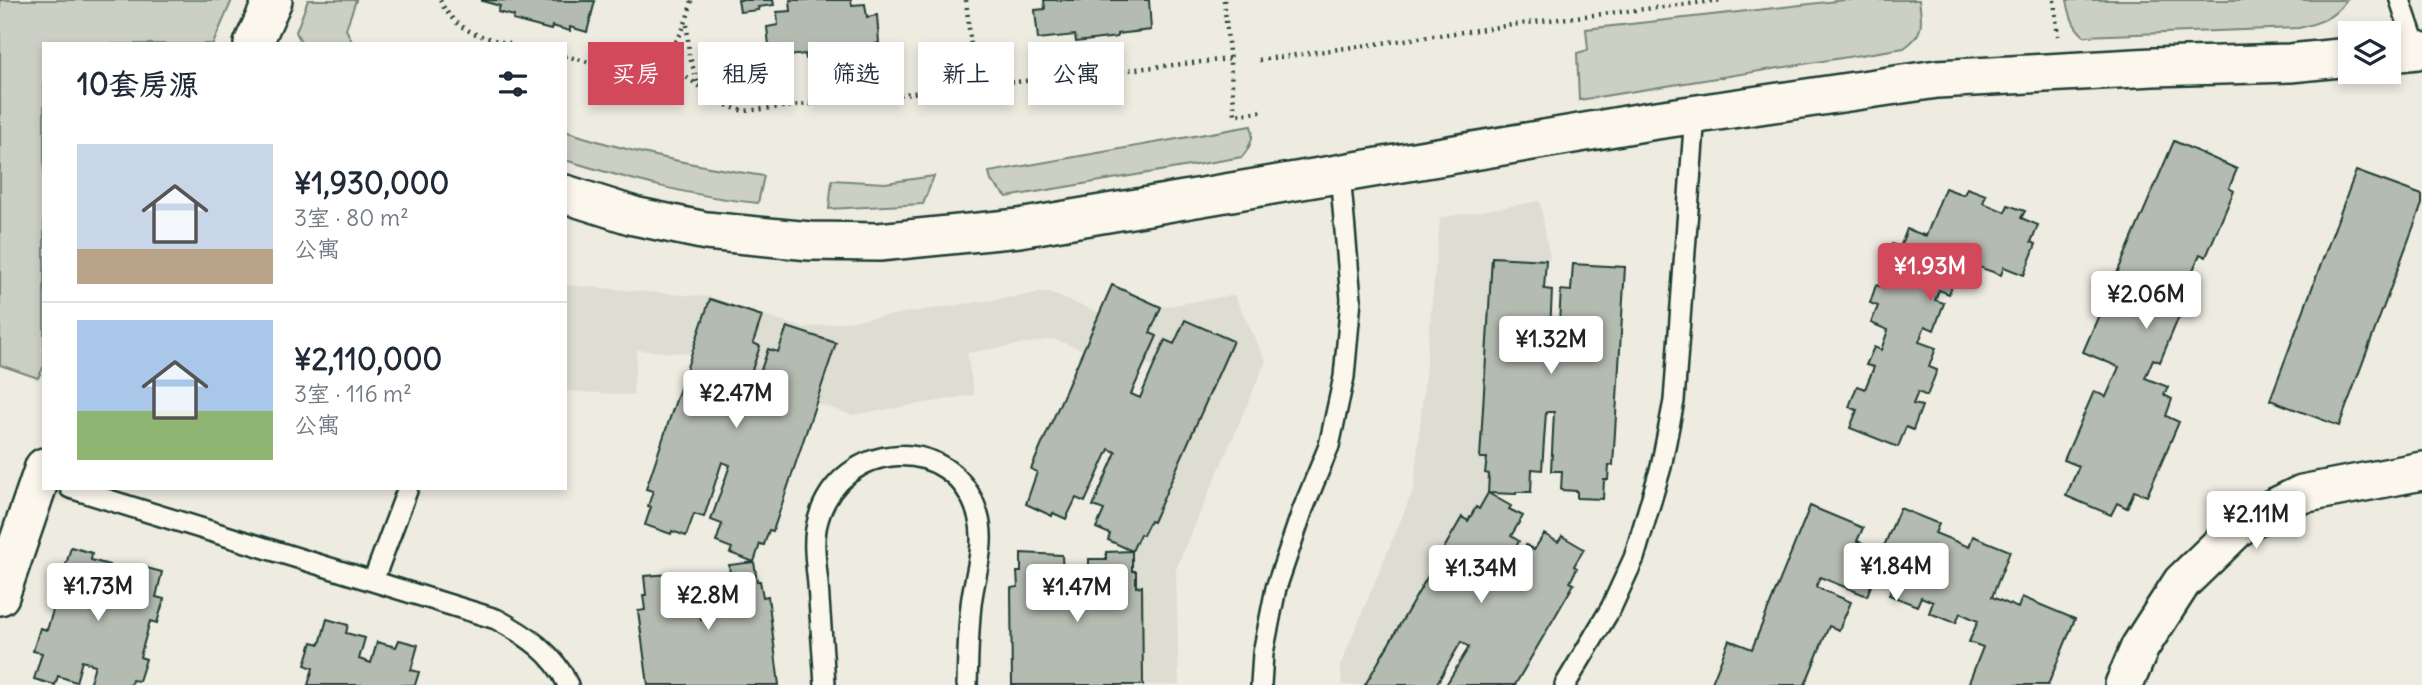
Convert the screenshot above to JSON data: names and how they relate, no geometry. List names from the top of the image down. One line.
{"page":{"chip":["买房","租房","筛选","新上","公寓"],"heading":"10套房源","list":[{"name":"¥1,930,000","note":"3室 · 80 m² · 公寓"},{"name":"¥2,110,000","note":"3室 · 116 m² · 公寓"}],"price":["¥1.93M","¥2.06M","¥1.32M","¥2.47M","¥2.11M","¥1.84M","¥1.34M","¥1.73M","¥1.47M","¥2.8M"]}}
